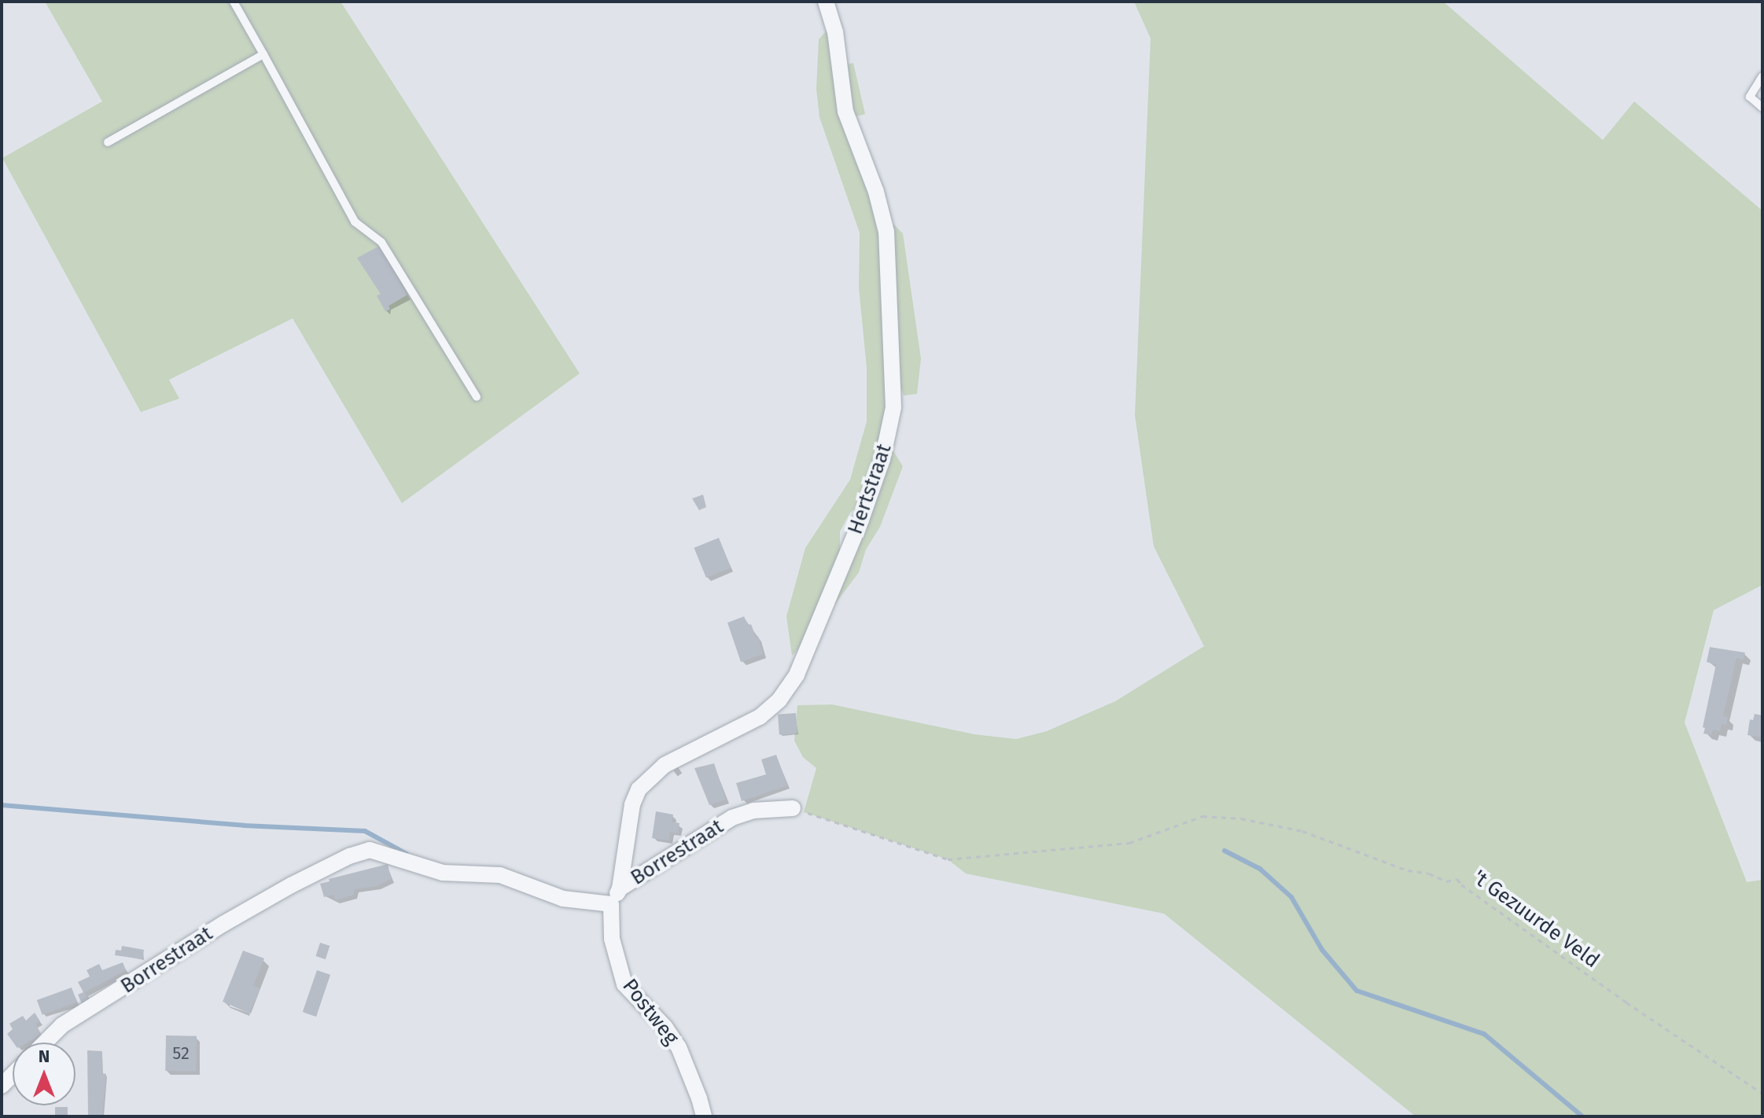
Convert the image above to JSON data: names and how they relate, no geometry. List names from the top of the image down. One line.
{"streets":{"street":["Hertstraat","Borrestraat","Postweg"],"path":["'t Gezuurde Veld"]},"crossings":[["Hertstraat","Borrestraat"],["Borrestraat","'t Gezuurde Veld"],["Borrestraat","Postweg"]],"house_numbers":["52"],"north":"top"}
